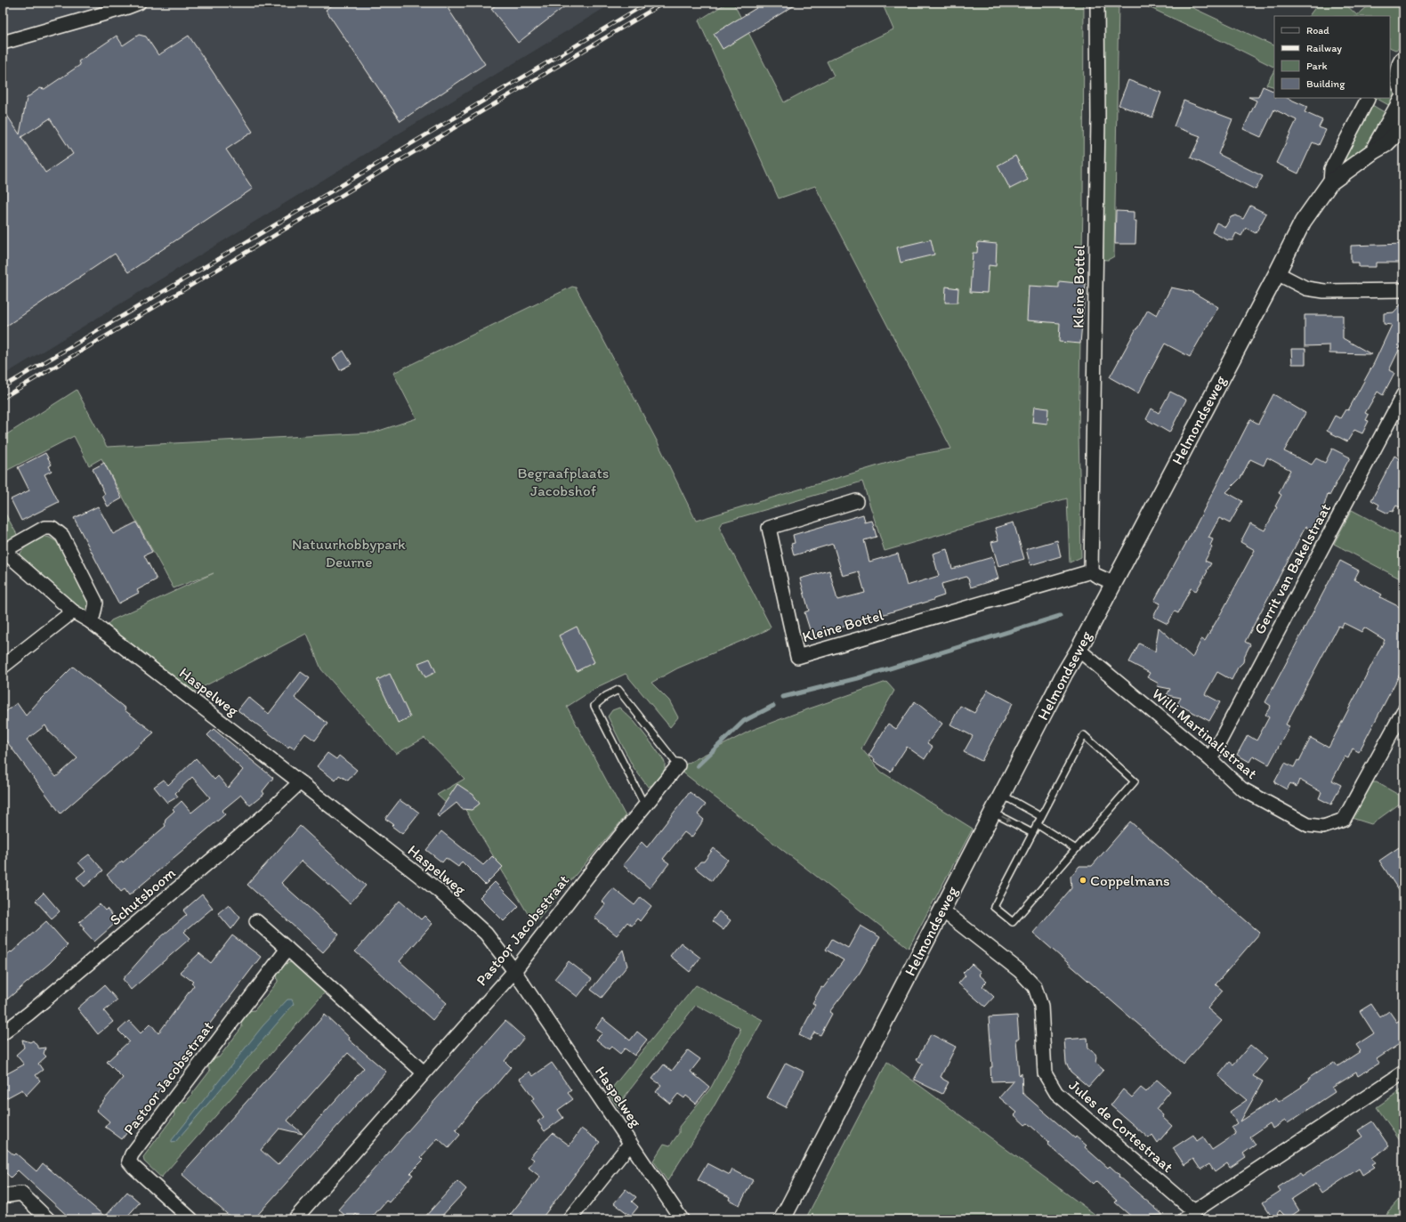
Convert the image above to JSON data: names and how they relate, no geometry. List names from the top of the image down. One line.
{"streets":{"street":["Kleine Bottel","Helmondseweg","Gerrit van Bakelstraat","Haspelweg","Willi Martinalistraat","Schutsboom","Pastoor Jacobsstraat","Jules de Cortestraat"]},"crossings":[["Helmondseweg","Willi Martinalistraat"],["Helmondseweg","Jules de Cortestraat"],["Gerrit van Bakelstraat","Willi Martinalistraat"],["Haspelweg","Schutsboom"],["Haspelweg","Pastoor Jacobsstraat"]],"parks":["Begraafplaats Jacobshof","Natuurhobbypark Deurne"],"places":["Coppelmans"],"legend":["Road","Railway","Park","Building"]}
